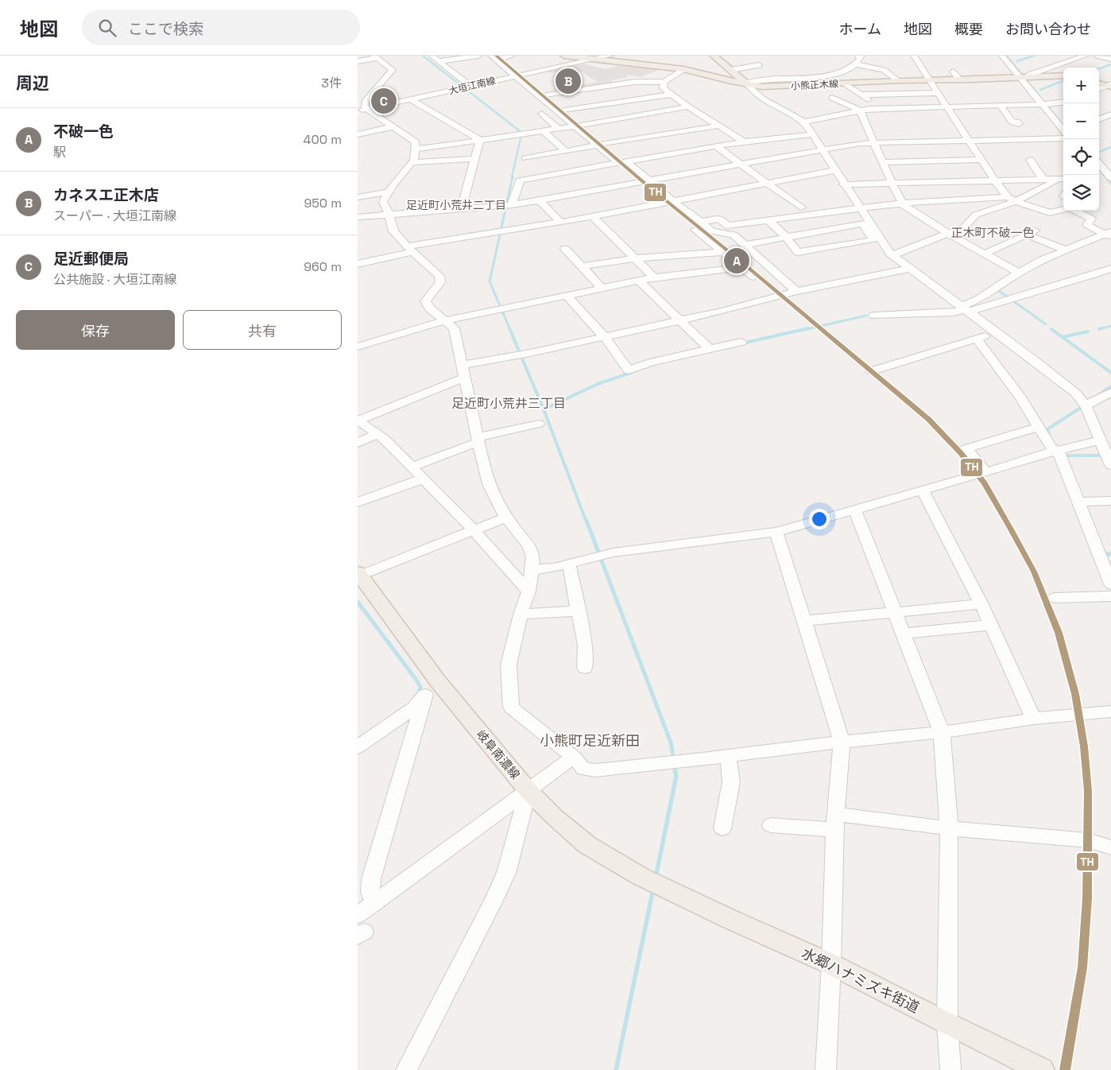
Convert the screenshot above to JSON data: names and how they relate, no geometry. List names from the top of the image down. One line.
{"streets":{"main road":["小熊正木線","岐阜南濃線","水郷ハナミズキ街道"],"street":["大垣江南線"]},"crossings":[["小熊正木線","大垣江南線"],["岐阜南濃線","水郷ハナミズキ街道"]],"districts":["足近町小荒井二丁目","正木町不破一色","足近町小荒井三丁目","小熊町足近新田"],"lines":["transit line TH"],"page":{"header":"地図","search":"ここで検索","nav":["ホーム","地図","概要","お問い合わせ"],"heading":["周辺","3件"],"pins":["B","C","A"],"map_buttons":["+","−"],"list":[{"mark":"A","name":"不破一色","note":"駅","value":"400 m"},{"mark":"B","name":"カネスエ正木店","note":"スーパー · 大垣江南線","value":"950 m"},{"mark":"C","name":"足近郵便局","note":"公共施設 · 大垣江南線","value":"960 m"}],"buttons":["保存","共有"]}}
